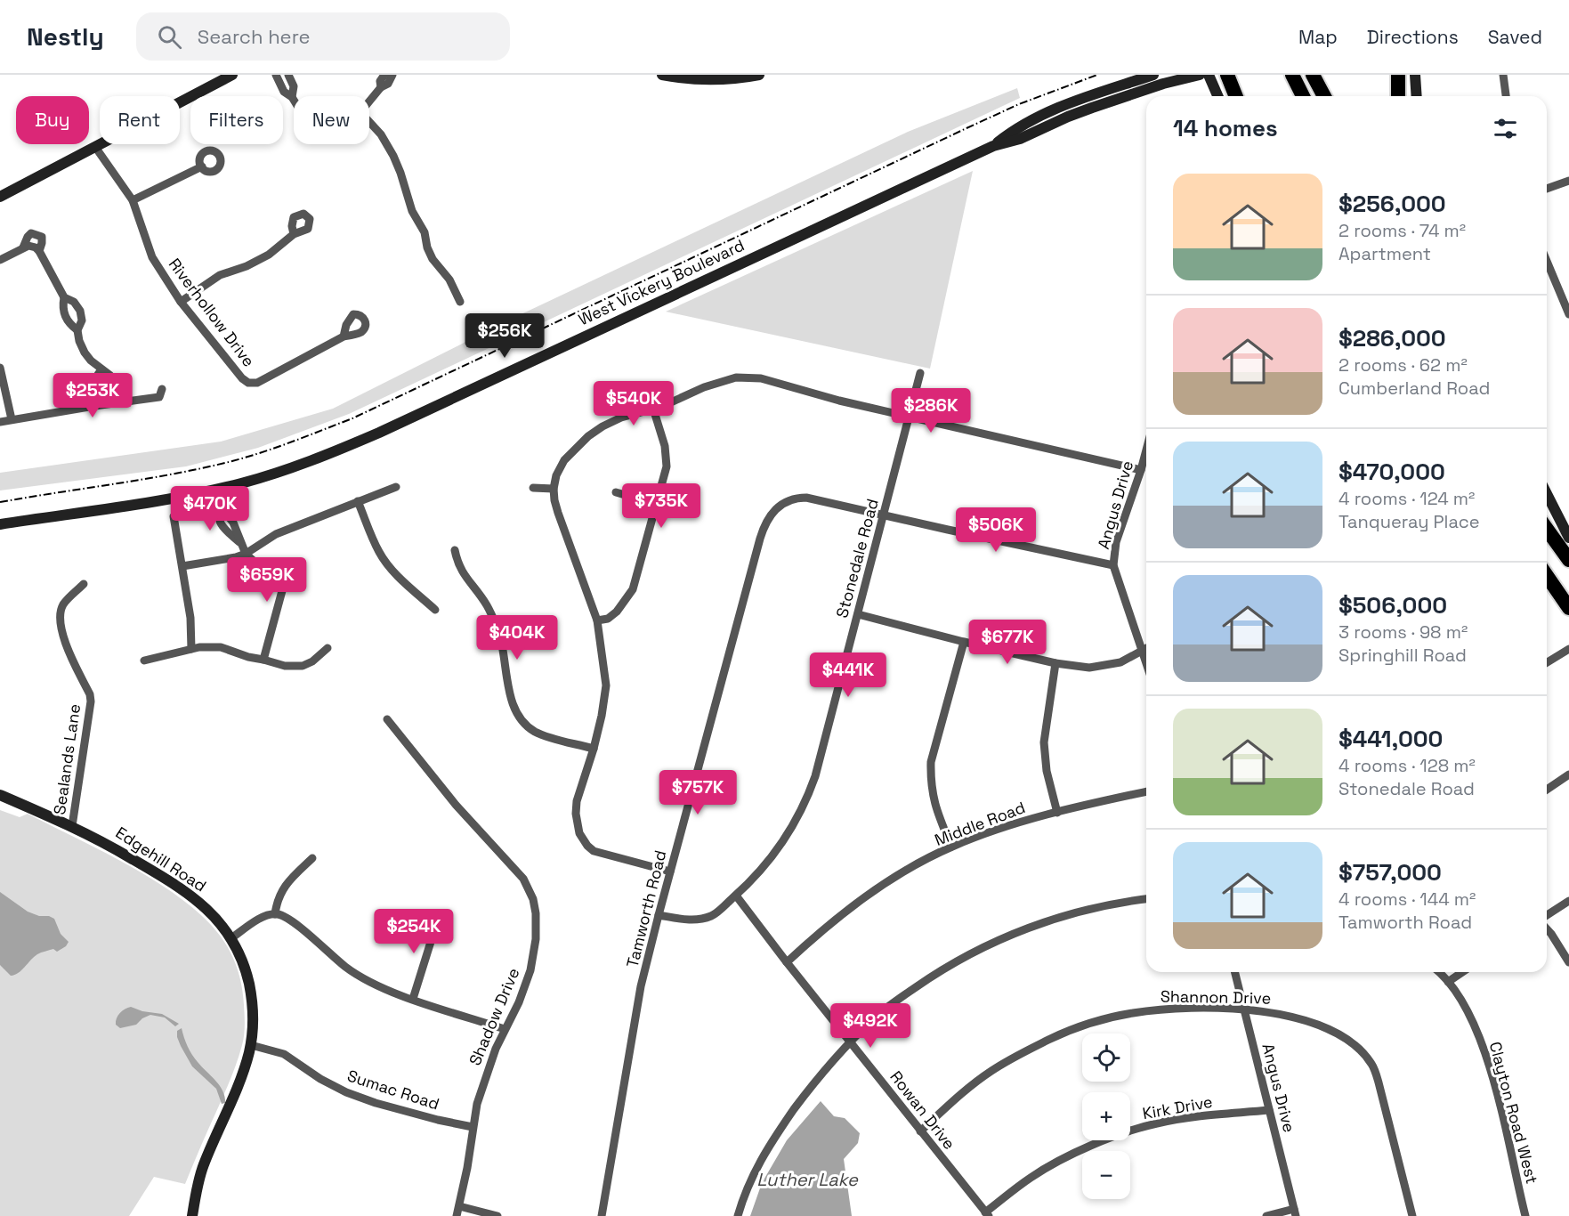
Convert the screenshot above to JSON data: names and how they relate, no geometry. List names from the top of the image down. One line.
{"streets":{"main road":["West Vickery Boulevard","Edgehill Road"],"street":["Riverhollow Drive","Angus Drive","Stonedale Road","Sealands Lane","Middle Road","Tamworth Road","Shannon Drive","Shadow Drive","Sumac Road","Kirk Drive","Rowan Drive","Clayton Road West"]},"crossings":[["Angus Drive","Tamworth Road"],["Angus Drive","Shannon Drive"],["Angus Drive","Kirk Drive"],["Stonedale Road","Tamworth Road"],["Stonedale Road","Rowan Drive"],["Sealands Lane","Edgehill Road"],["Middle Road","Rowan Drive"],["Edgehill Road","Sumac Road"],["Shannon Drive","Rowan Drive"],["Shadow Drive","Sumac Road"],["Kirk Drive","Rowan Drive"]],"water":["Luther Lake"],"page":{"header":"Nestly","search":"Search here","nav":["Map","Directions","Saved"],"chip":["Buy","Rent","Filters","New"],"heading":"14 homes","list":[{"name":"$256,000","note":"2 rooms · 74 m² · Apartment"},{"name":"$286,000","note":"2 rooms · 62 m² · Cumberland Road"},{"name":"$470,000","note":"4 rooms · 124 m² · Tanqueray Place"},{"name":"$506,000","note":"3 rooms · 98 m² · Springhill Road"},{"name":"$441,000","note":"4 rooms · 128 m² · Stonedale Road"},{"name":"$757,000","note":"4 rooms · 144 m² · Tamworth Road"}],"price":["$256K","$253K","$540K","$286K","$735K","$470K","$506K","$659K","$404K","$677K","$441K","$757K","$254K","$492K"],"map_buttons":["+","−"]}}
